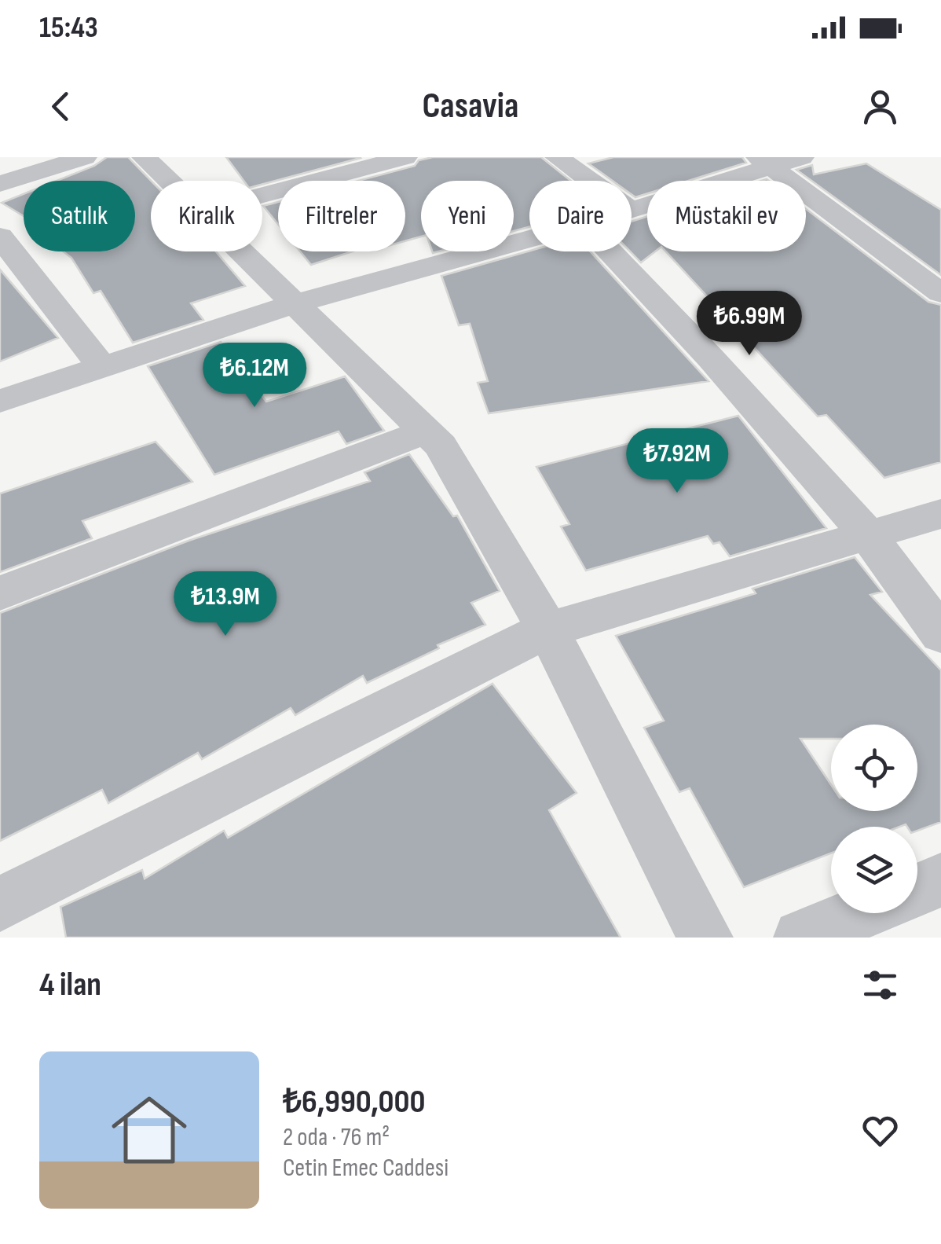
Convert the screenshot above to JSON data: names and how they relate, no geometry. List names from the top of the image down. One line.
{"page":{"status":"15:43","header":"Casavia","chip":["Satılık","Kiralık","Filtreler","Yeni","Daire","Müstakil ev"],"price":["₺6.99M","₺6.12M","₺7.92M","₺13.9M"],"heading":"4 ilan","list":[{"name":"₺6,990,000","note":"2 oda · 76 m² · Cetin Emec Caddesi"}]}}
